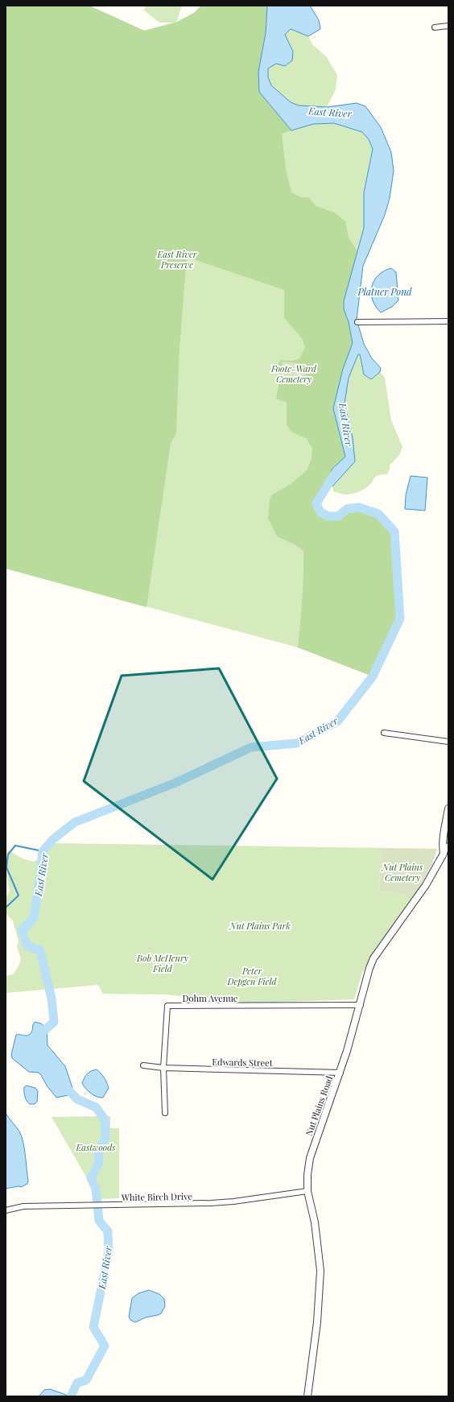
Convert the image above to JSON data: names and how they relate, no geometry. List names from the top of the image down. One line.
{"streets":{"street":["Dohm Avenue","Edwards Street","Nut Plains Road","White Birch Drive"]},"crossings":[["Dohm Avenue","Edwards Street"],["Dohm Avenue","Nut Plains Road"],["Edwards Street","Nut Plains Road"],["Nut Plains Road","White Birch Drive"]],"water":["East River","Platner Pond"],"parks":["East River Preserve","Foote-Ward Cemetery","Nut Plains Cemetery","Nut Plains Park","Bob McHenry Field","Peter Depgen Field","Eastwoods"]}
